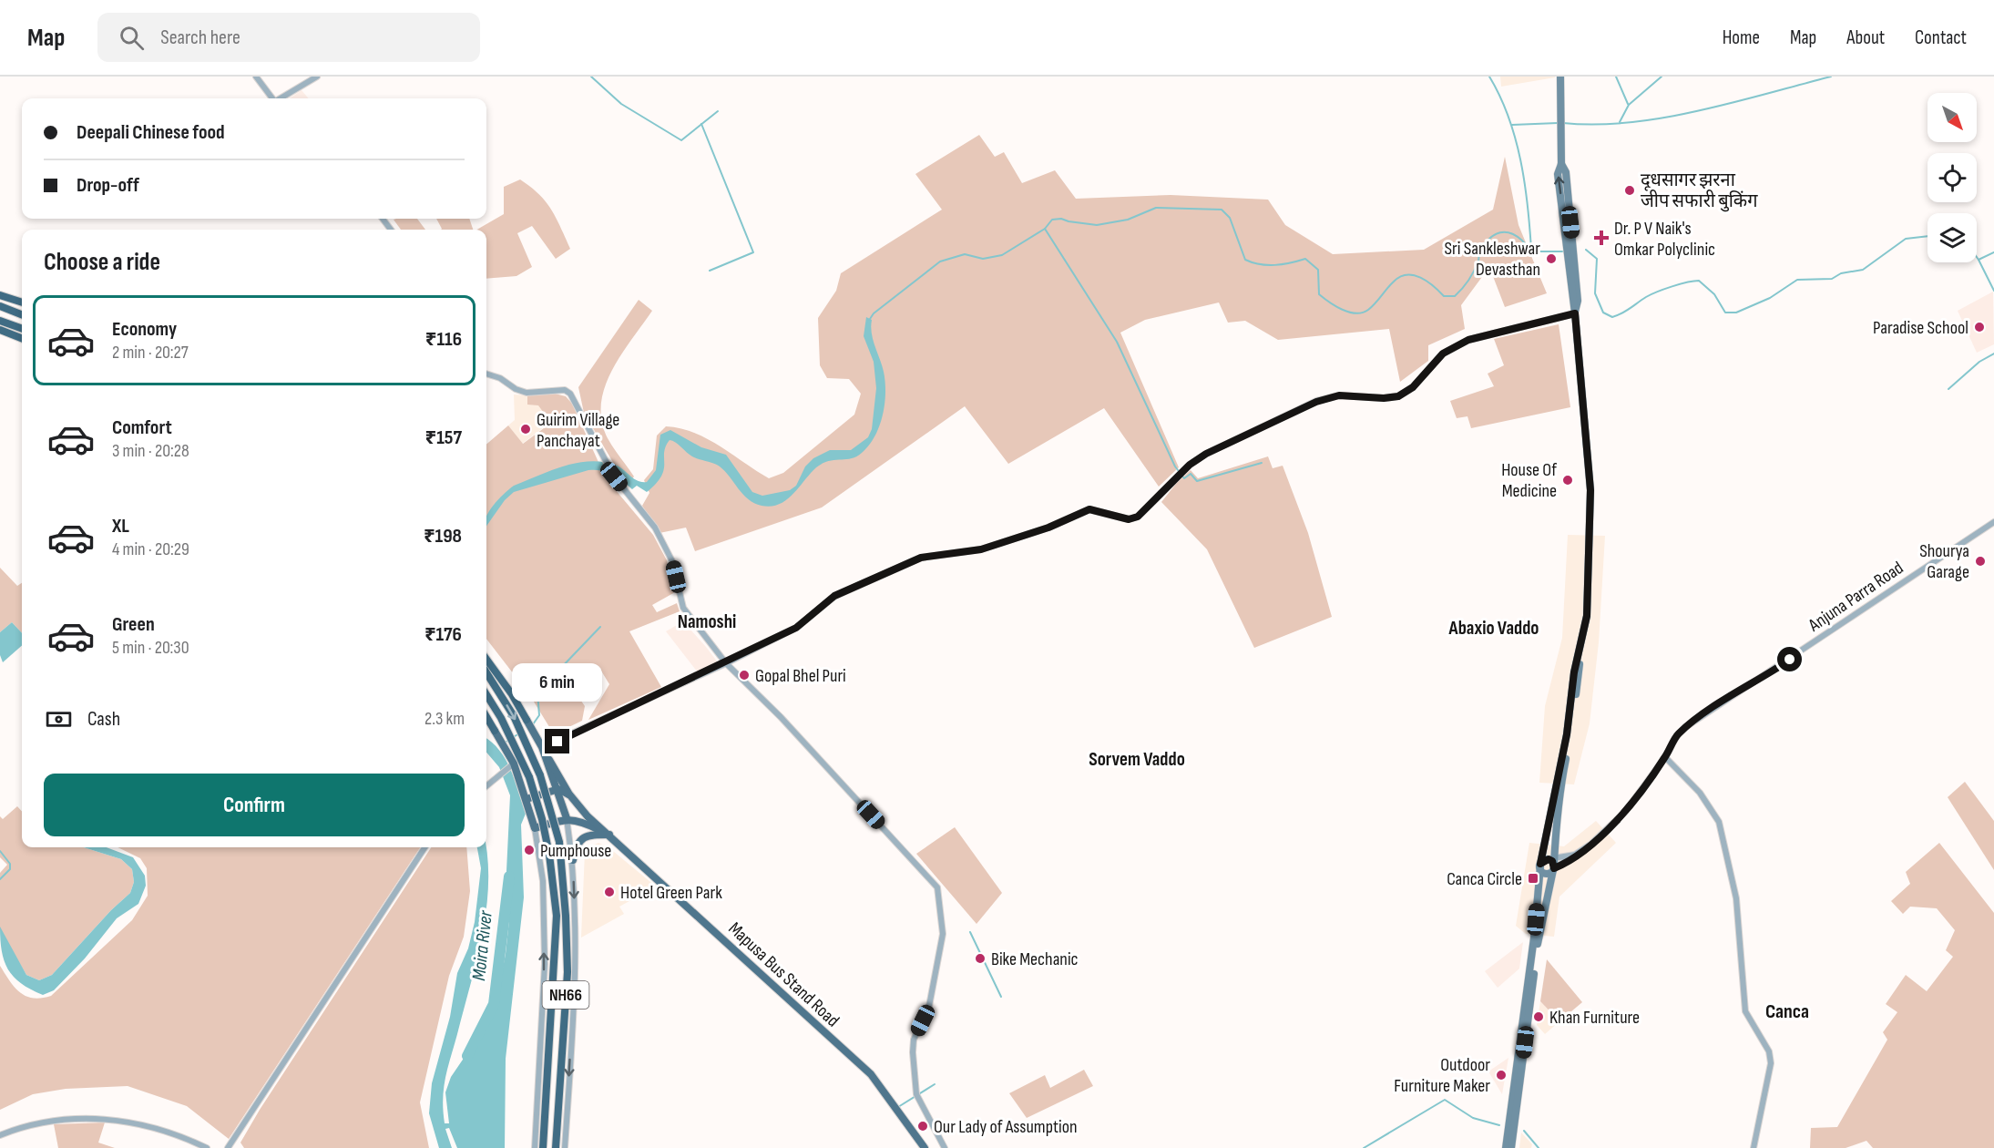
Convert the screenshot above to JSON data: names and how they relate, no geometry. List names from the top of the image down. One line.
{"streets":{"highway":["NH66"],"main road":["Mapusa Bus Stand Road"],"street":["Anjuna Parra Road"]},"districts":["Namoshi","Abaxio Vaddo","Sorvem Vaddo","Canca"],"water":["Moira River"],"places":{"other":["दूधसागर झरना जीप सफारी बुकिंग","Sri Sankleshwar Devasthan","Paradise School","Guirim Village Panchayat","House Of Medicine","Shourya Garage","Gopal Bhel Puri","Pumphouse","Hotel Green Park","Bike Mechanic","Khan Furniture","Outdoor Furniture Maker","Our Lady of Assumption"],"health":["Dr. P V Naik's Omkar Polyclinic"],"transit":["Canca Circle"]},"north":"bottom right","page":{"header":"Map","search":"Search here","nav":["Home","Map","About","Contact"],"banner":["Deepali Chinese food","Drop-off"],"heading":"Choose a ride","list":[{"name":"Economy","note":"2 min · 20:27","value":"₹116"},{"name":"Comfort","note":"3 min · 20:28","value":"₹157"},{"name":"XL","note":"4 min · 20:29","value":"₹198"},{"name":"Green","note":"5 min · 20:30","value":"₹176"}],"bubble":"6 min","pay":["Cash","2.3 km"],"buttons":"Confirm"}}
